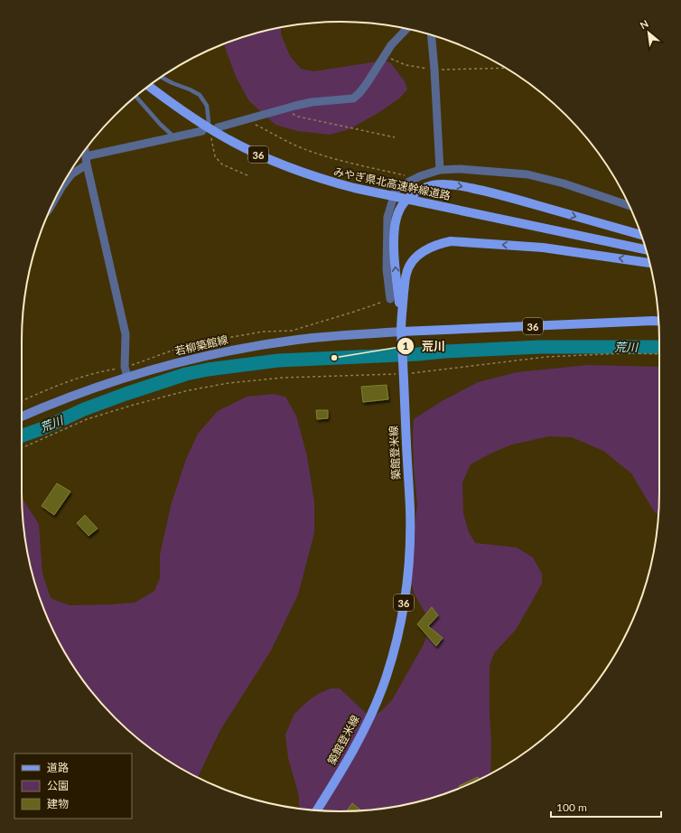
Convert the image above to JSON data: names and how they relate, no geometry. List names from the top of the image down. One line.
{"streets":{"main road":["36","みやぎ県北高速幹線道路","若柳築館線","築館登米線"]},"crossings":[["36","若柳築館線"],["36","築館登米線"],["若柳築館線","築館登米線"]],"water":["荒川"],"places":["荒川"],"legend":["道路","公園","建物"],"scale_bar":"100 m","north":"top left"}
